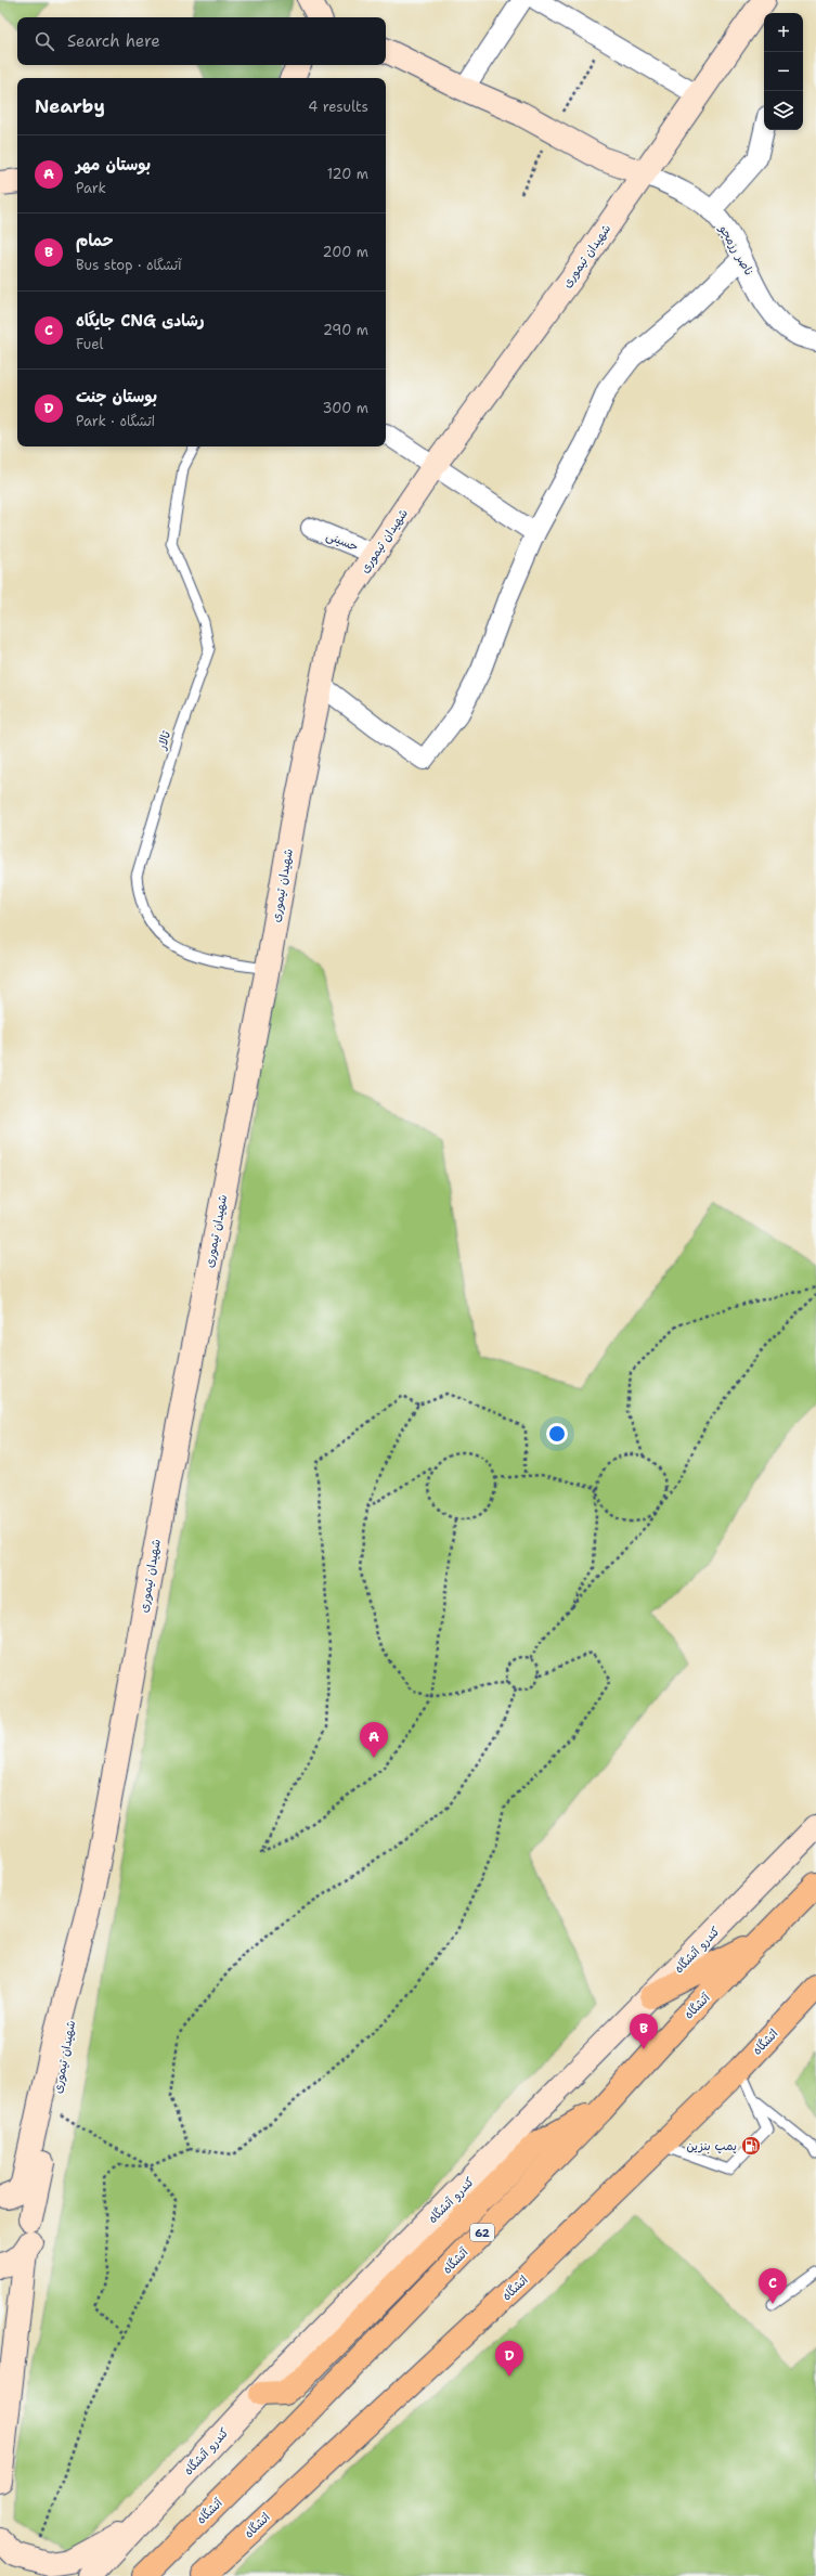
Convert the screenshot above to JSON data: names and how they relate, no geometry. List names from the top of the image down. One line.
{"streets":{"main road":["شهیدان تیموری","کندرو آتشگاه","آتشگاه","اتشگاه","62"],"street":["ناصر رزمجو","حسینی"],"lane":["تالار"]},"crossings":[["ناصر رزمجو","شهیدان تیموری"],["شهیدان تیموری","حسینی"],["شهیدان تیموری","تالار"]],"places":{"fuel station":["پمپ بنزین"]},"page":{"map_buttons":["+","−"],"search":"Search here","heading":["Nearby","4 results"],"list":[{"mark":"A","name":"بوستان مهر","note":"Park","value":"120 m"},{"mark":"B","name":"حمام","note":"Bus stop · آتشگاه","value":"200 m"},{"mark":"C","name":"جایگاه CNG رشادی","note":"Fuel","value":"290 m"},{"mark":"D","name":"بوستان جنت","note":"Park · اتشگاه","value":"300 m"}],"pins":["A","B","C","D"]}}
